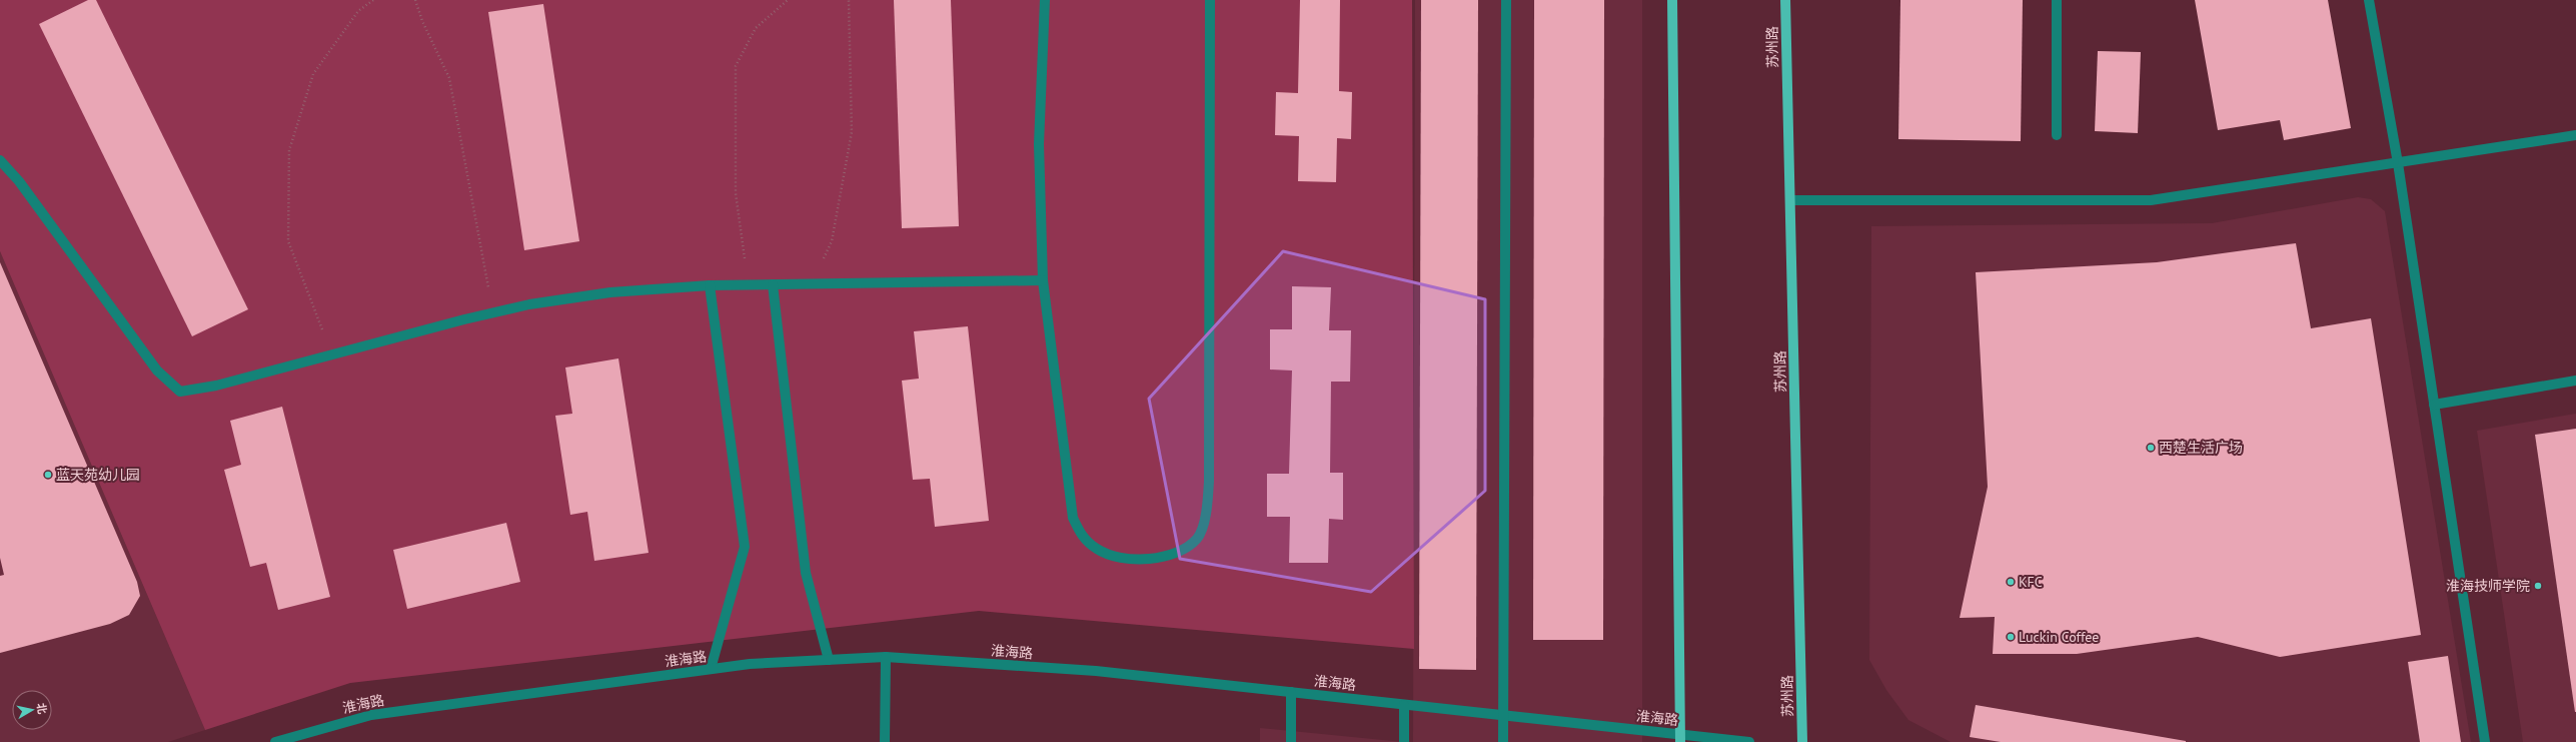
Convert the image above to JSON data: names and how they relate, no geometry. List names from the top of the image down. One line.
{"streets":{"main road":["苏州路"],"street":["淮海路"]},"places":["西楚生活广场","蓝天苑幼儿园","KFC","淮海技师学院","Luckin Coffee"],"north":"right"}
